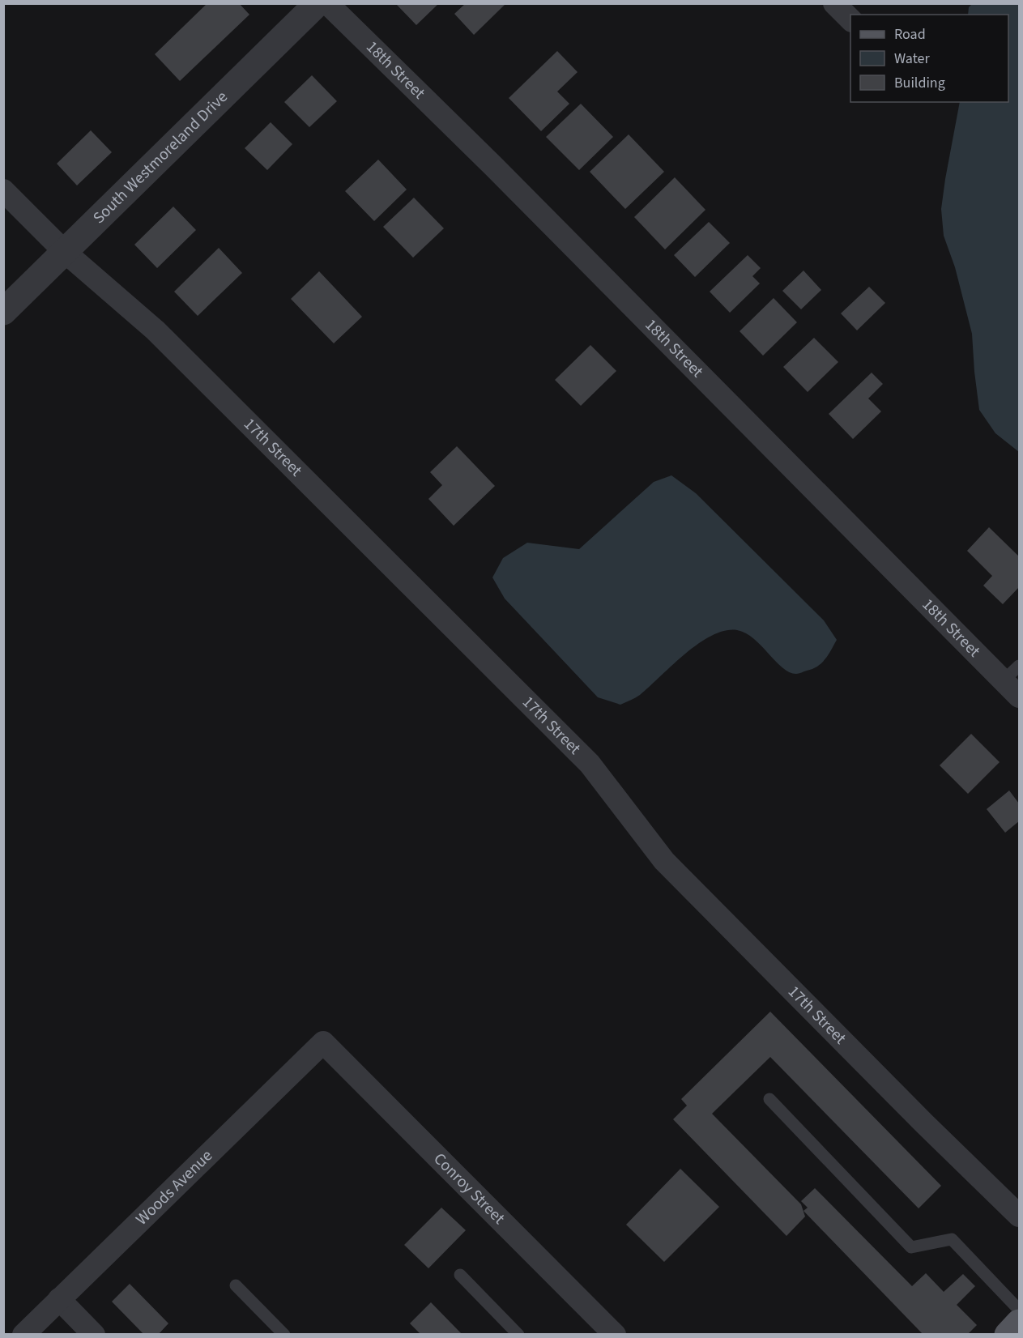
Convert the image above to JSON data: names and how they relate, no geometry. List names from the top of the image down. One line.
{"streets":{"street":["18th Street","South Westmoreland Drive","17th Street","Woods Avenue","Conroy Street"]},"crossings":[["South Westmoreland Drive","17th Street"],["Woods Avenue","Conroy Street"]],"legend":["Road","Water","Building"]}
